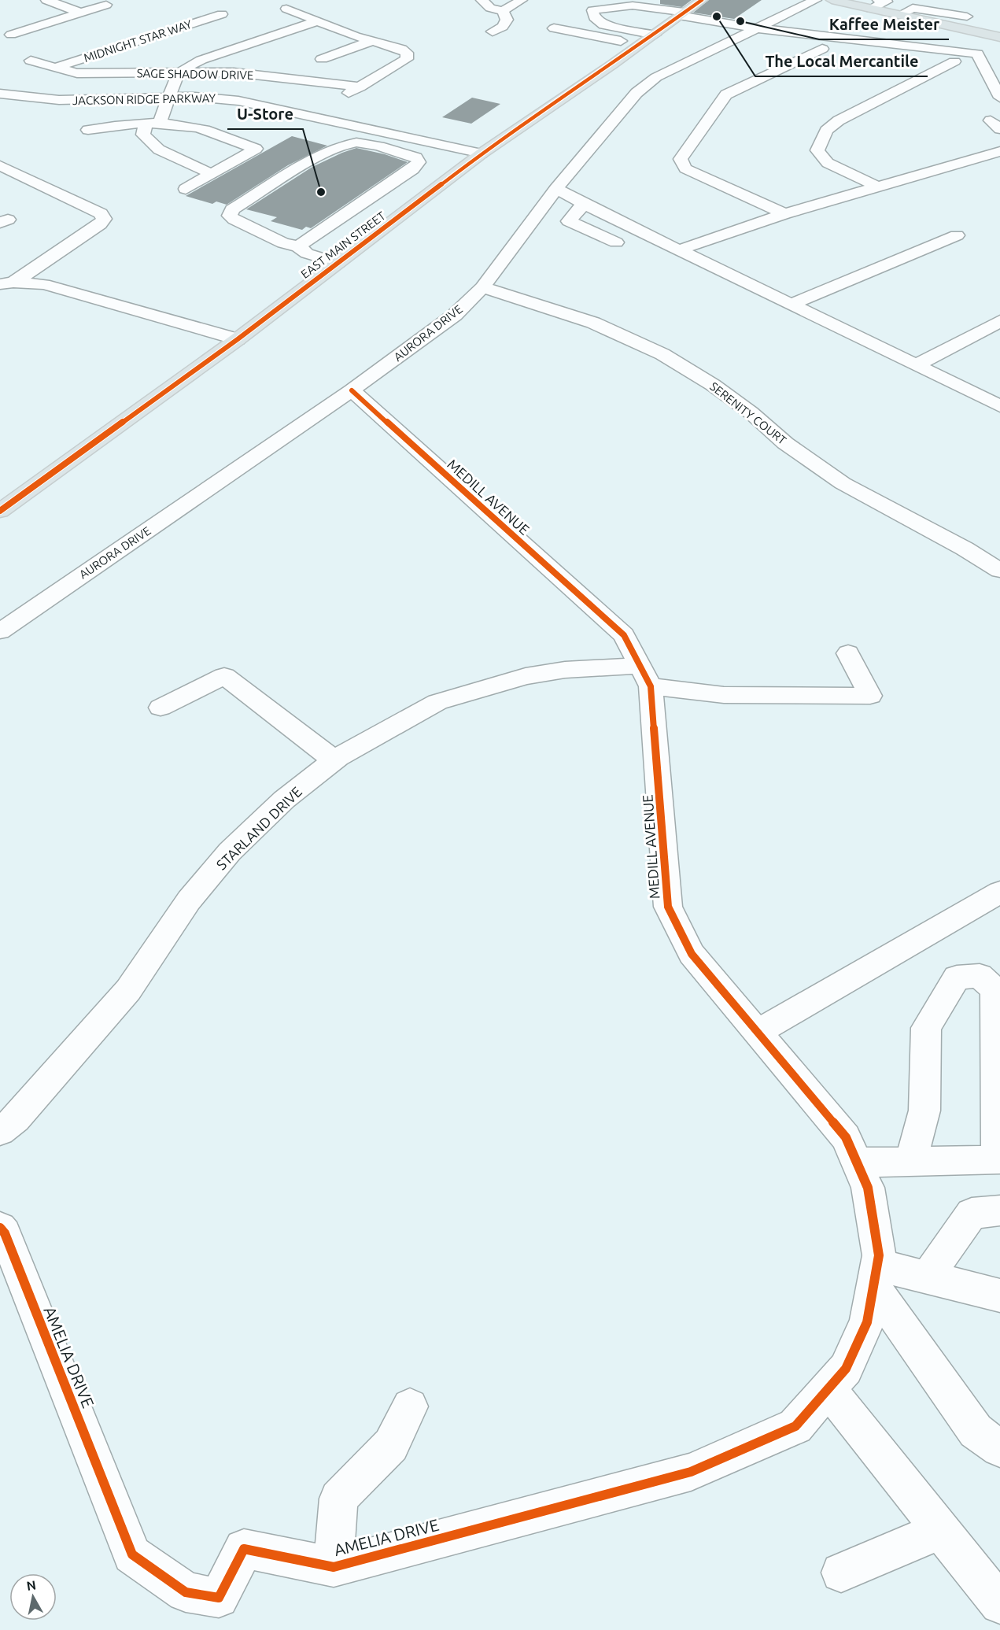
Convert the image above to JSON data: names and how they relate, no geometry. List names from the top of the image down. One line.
{"streets":{"main road":["EAST MAIN STREET"],"street":["MIDNIGHT STAR WAY","SAGE SHADOW DRIVE","JACKSON RIDGE PARKWAY","AURORA DRIVE","SERENITY COURT","MEDILL AVENUE","STARLAND DRIVE","AMELIA DRIVE"]},"crossings":[["MIDNIGHT STAR WAY","SAGE SHADOW DRIVE"],["JACKSON RIDGE PARKWAY","EAST MAIN STREET"],["AURORA DRIVE","SERENITY COURT"],["AURORA DRIVE","MEDILL AVENUE"],["MEDILL AVENUE","STARLAND DRIVE"],["MEDILL AVENUE","AMELIA DRIVE"]],"places":["The Local Mercantile","Kaffee Meister","U-Store"],"north":"top"}
